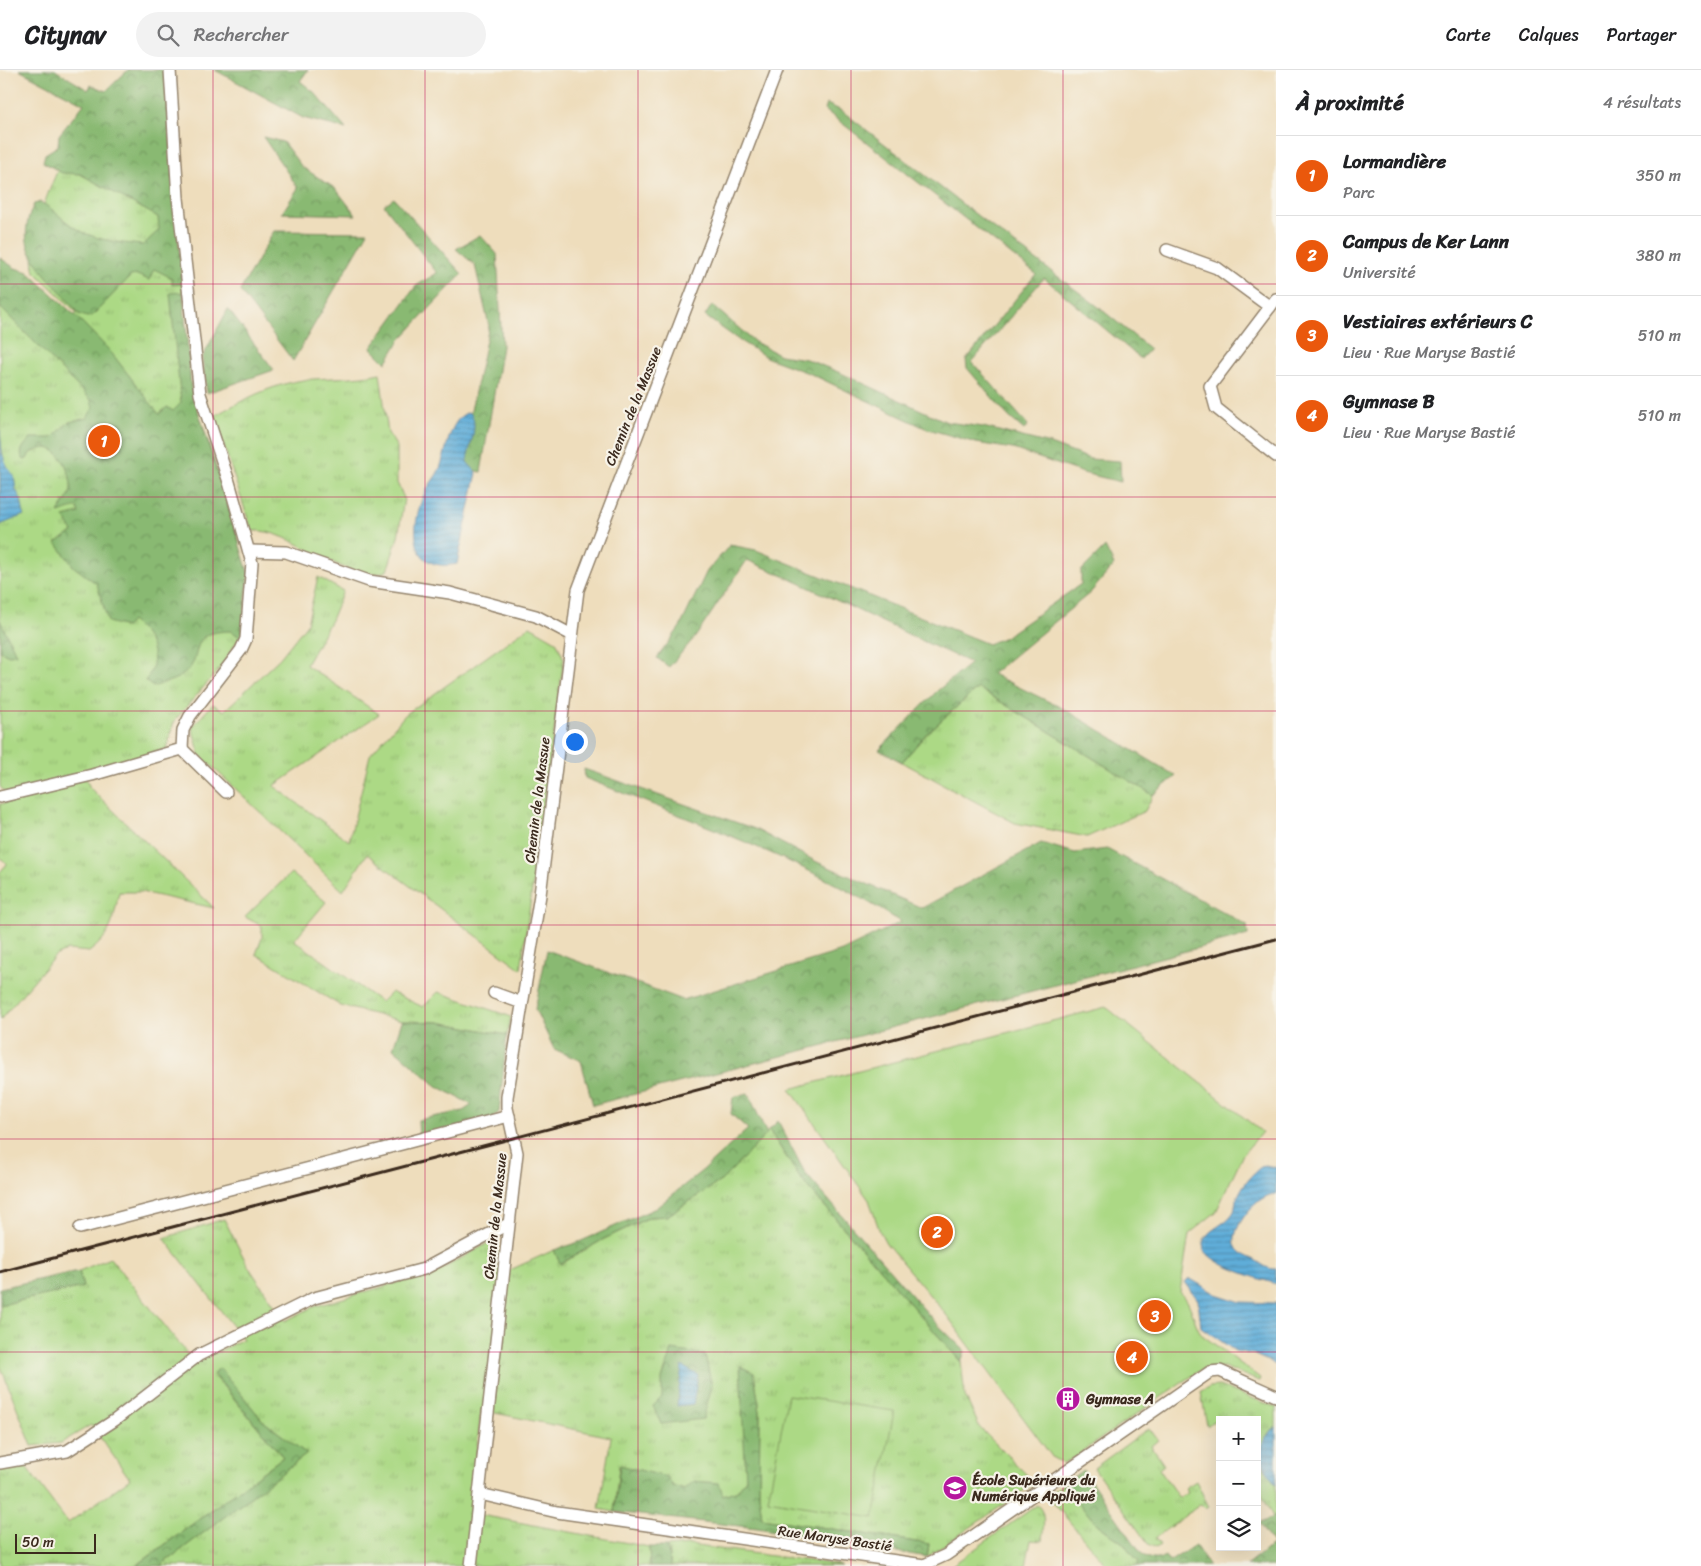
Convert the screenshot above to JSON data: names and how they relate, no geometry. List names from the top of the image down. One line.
{"streets":{"street":["Chemin de la Massue","Rue Maryse Bastié"]},"crossings":[["Chemin de la Massue","Rue Maryse Bastié"]],"places":{"building":["Gymnase A"],"school or university":["École Supérieure du Numérique Appliqué"]},"scale_bar":"50 m","page":{"header":"Citynav","search":"Rechercher","nav":["Carte","Calques","Partager"],"heading":["À proximité","4 résultats"],"list":[{"mark":"1","name":"Lormandière","note":"Parc","value":"350 m"},{"mark":"2","name":"Campus de Ker Lann","note":"Université","value":"380 m"},{"mark":"3","name":"Vestiaires extérieurs C","note":"Lieu · Rue Maryse Bastié","value":"510 m"},{"mark":"4","name":"Gymnase B","note":"Lieu · Rue Maryse Bastié","value":"510 m"}],"pins":["1","2","3","4"],"map_buttons":["+","−"],"scale":"50 m"}}
